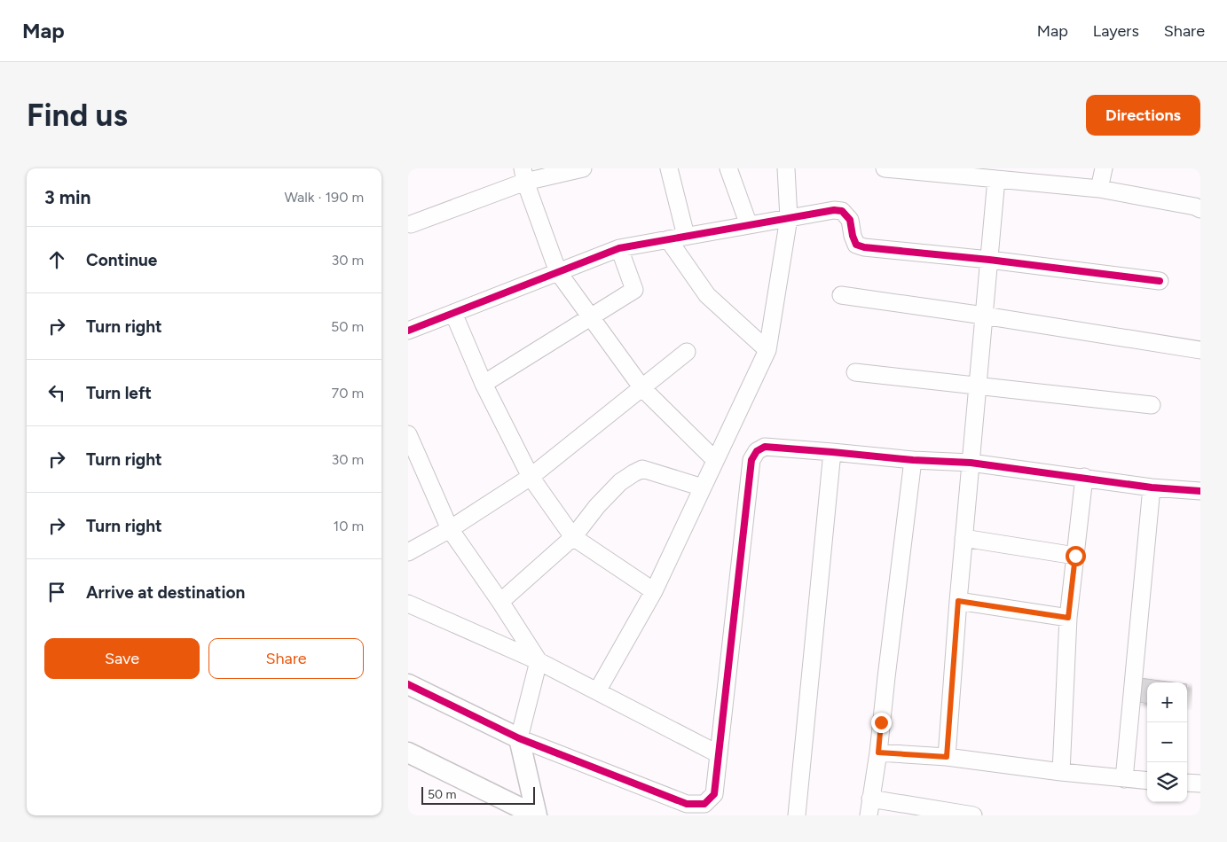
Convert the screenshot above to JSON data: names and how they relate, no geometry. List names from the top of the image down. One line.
{"scale_bar":"50 m","page":{"header":"Map","nav":["Map","Layers","Share"],"buttons":["Directions",["Save","Share"]],"title":"Find us","heading":["3 min","Walk · 190 m"],"list":[["Continue","30 m"],["Turn right","50 m"],["Turn left","70 m"],["Turn right","30 m"],["Turn right","10 m"],"Arrive at destination"],"map_buttons":["+","−"],"scale":"50 m"}}
